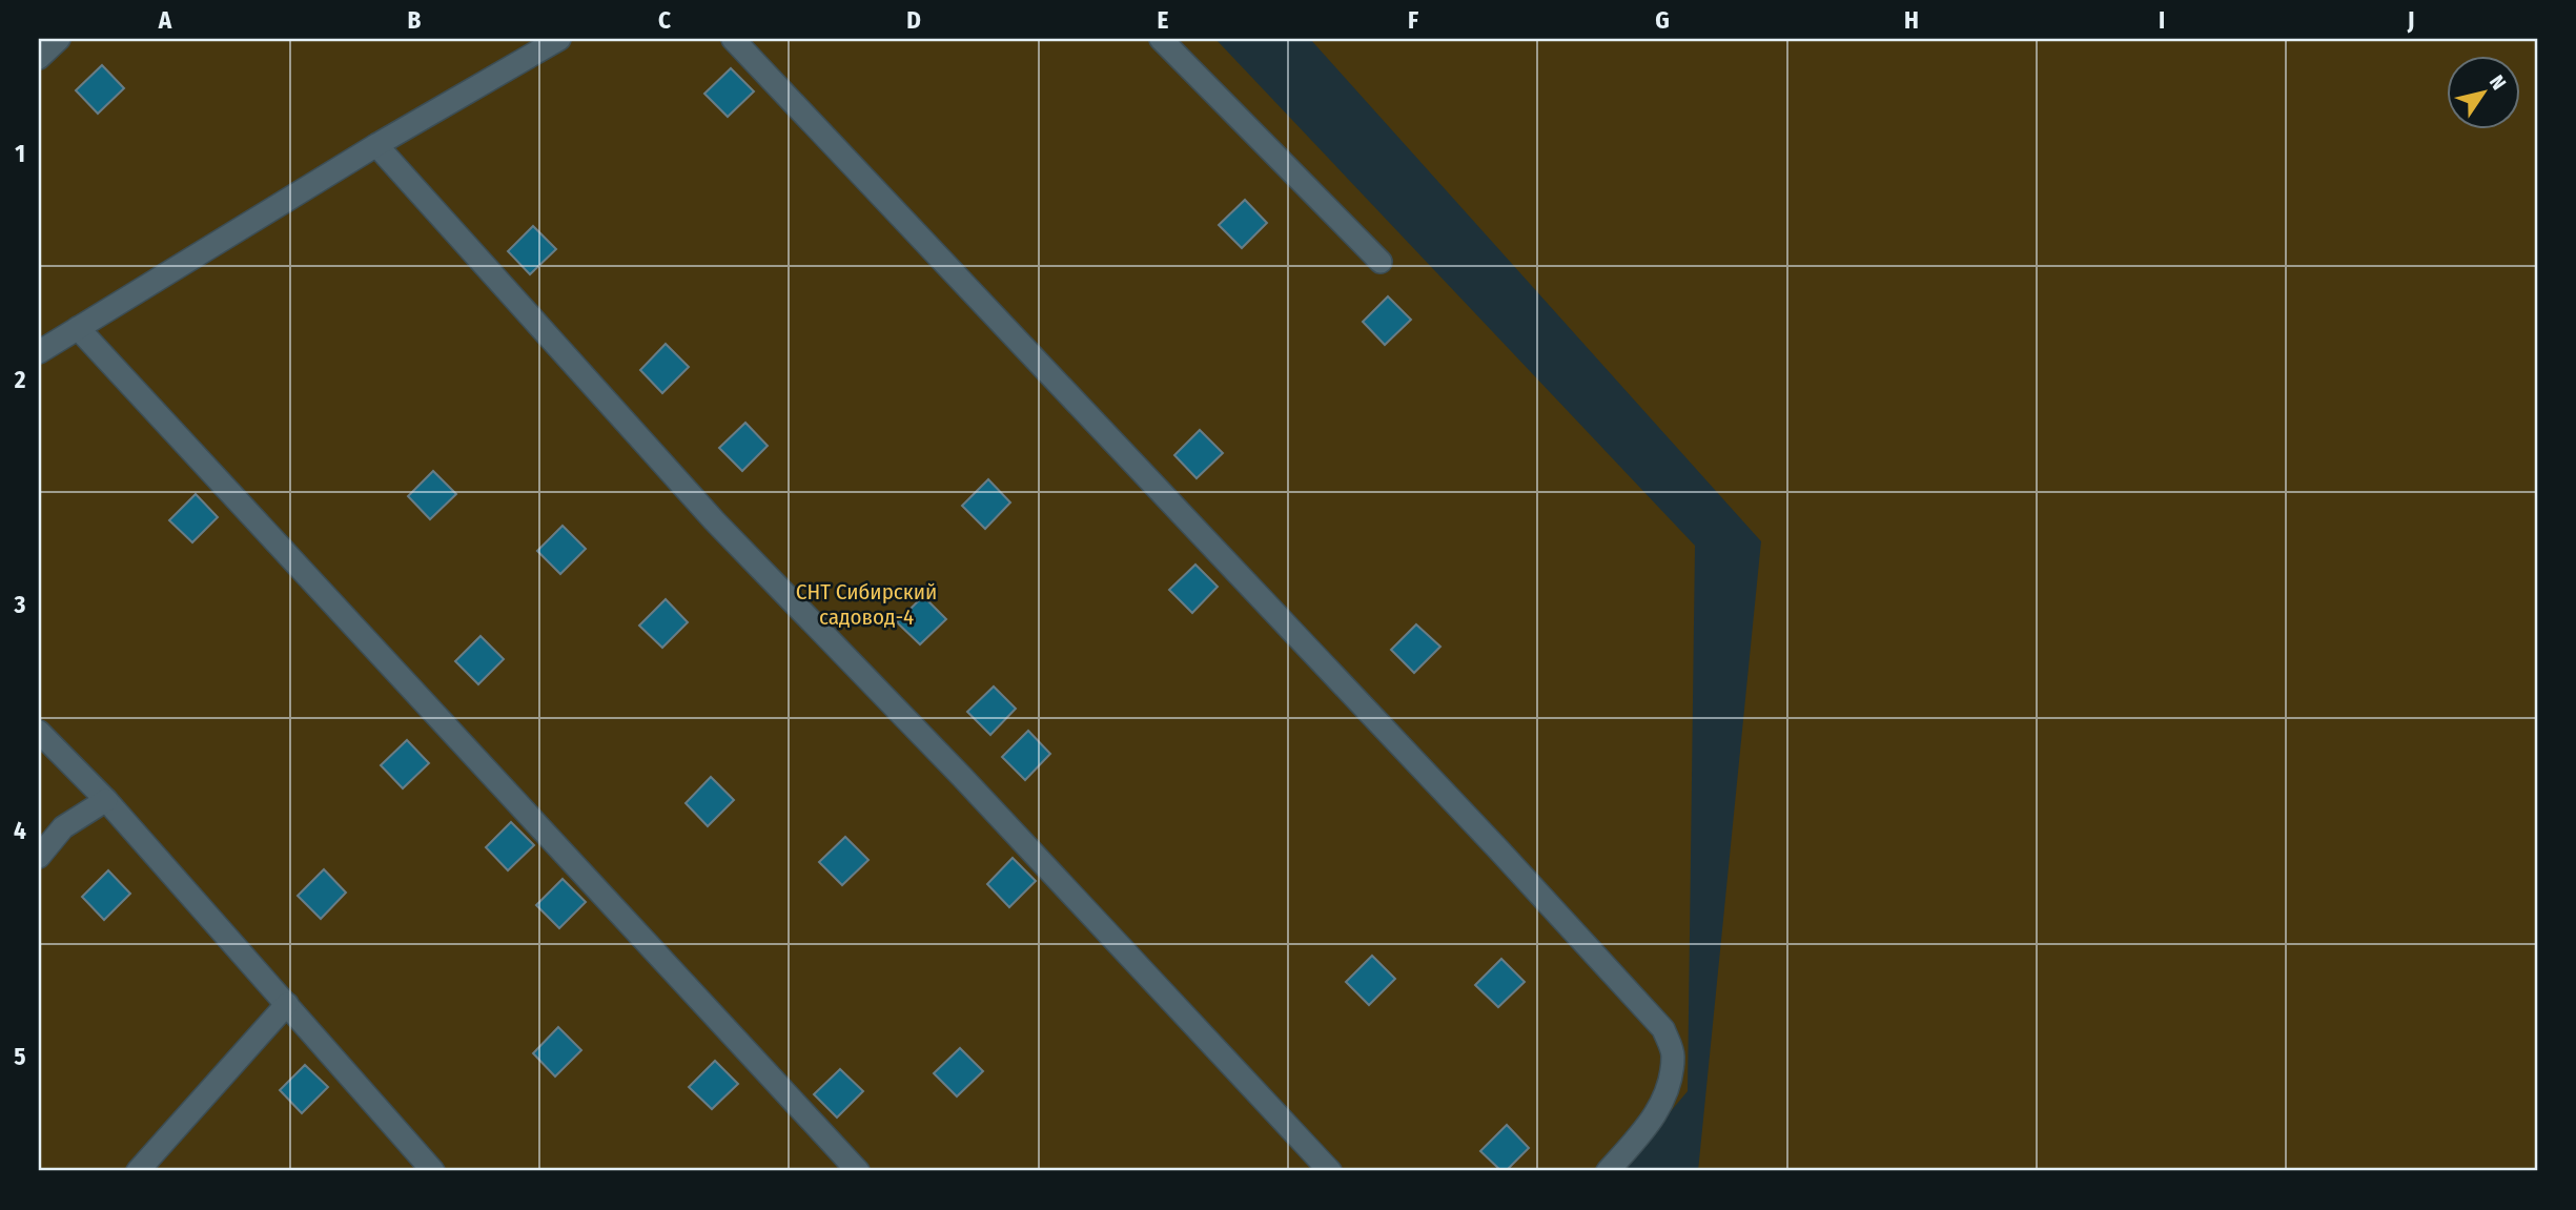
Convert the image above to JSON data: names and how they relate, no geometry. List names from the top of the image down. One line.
{"parks":["СНТ Сибирский садовод-4"],"north":"top right","grid":{"columns":["A","B","C","D","E","F","G","H","I","J"],"rows":["1","2","3","4","5"]}}
